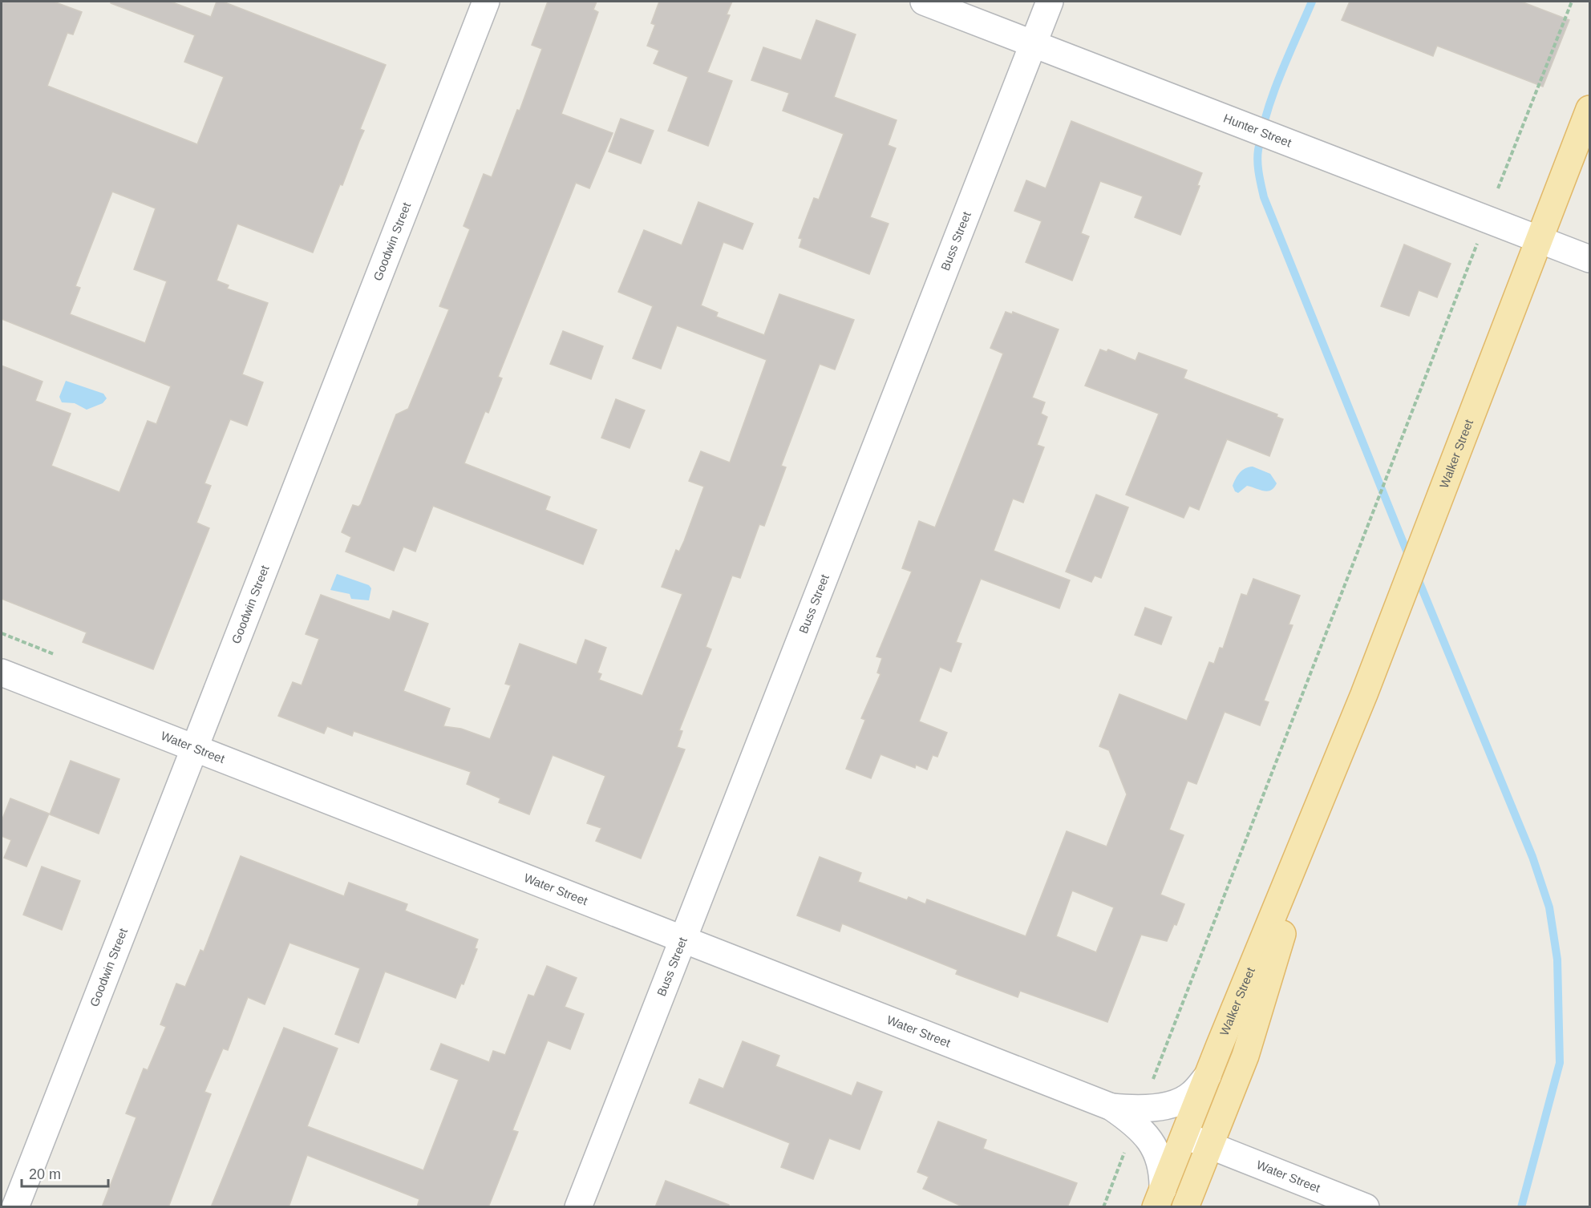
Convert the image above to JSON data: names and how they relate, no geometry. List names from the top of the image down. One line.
{"streets":{"main road":["Walker Street"],"street":["Hunter Street","Goodwin Street","Buss Street","Water Street"]},"crossings":[["Hunter Street","Buss Street"],["Hunter Street","Walker Street"],["Goodwin Street","Water Street"],["Buss Street","Water Street"],["Walker Street","Water Street"]],"scale_bar":"20 m"}
